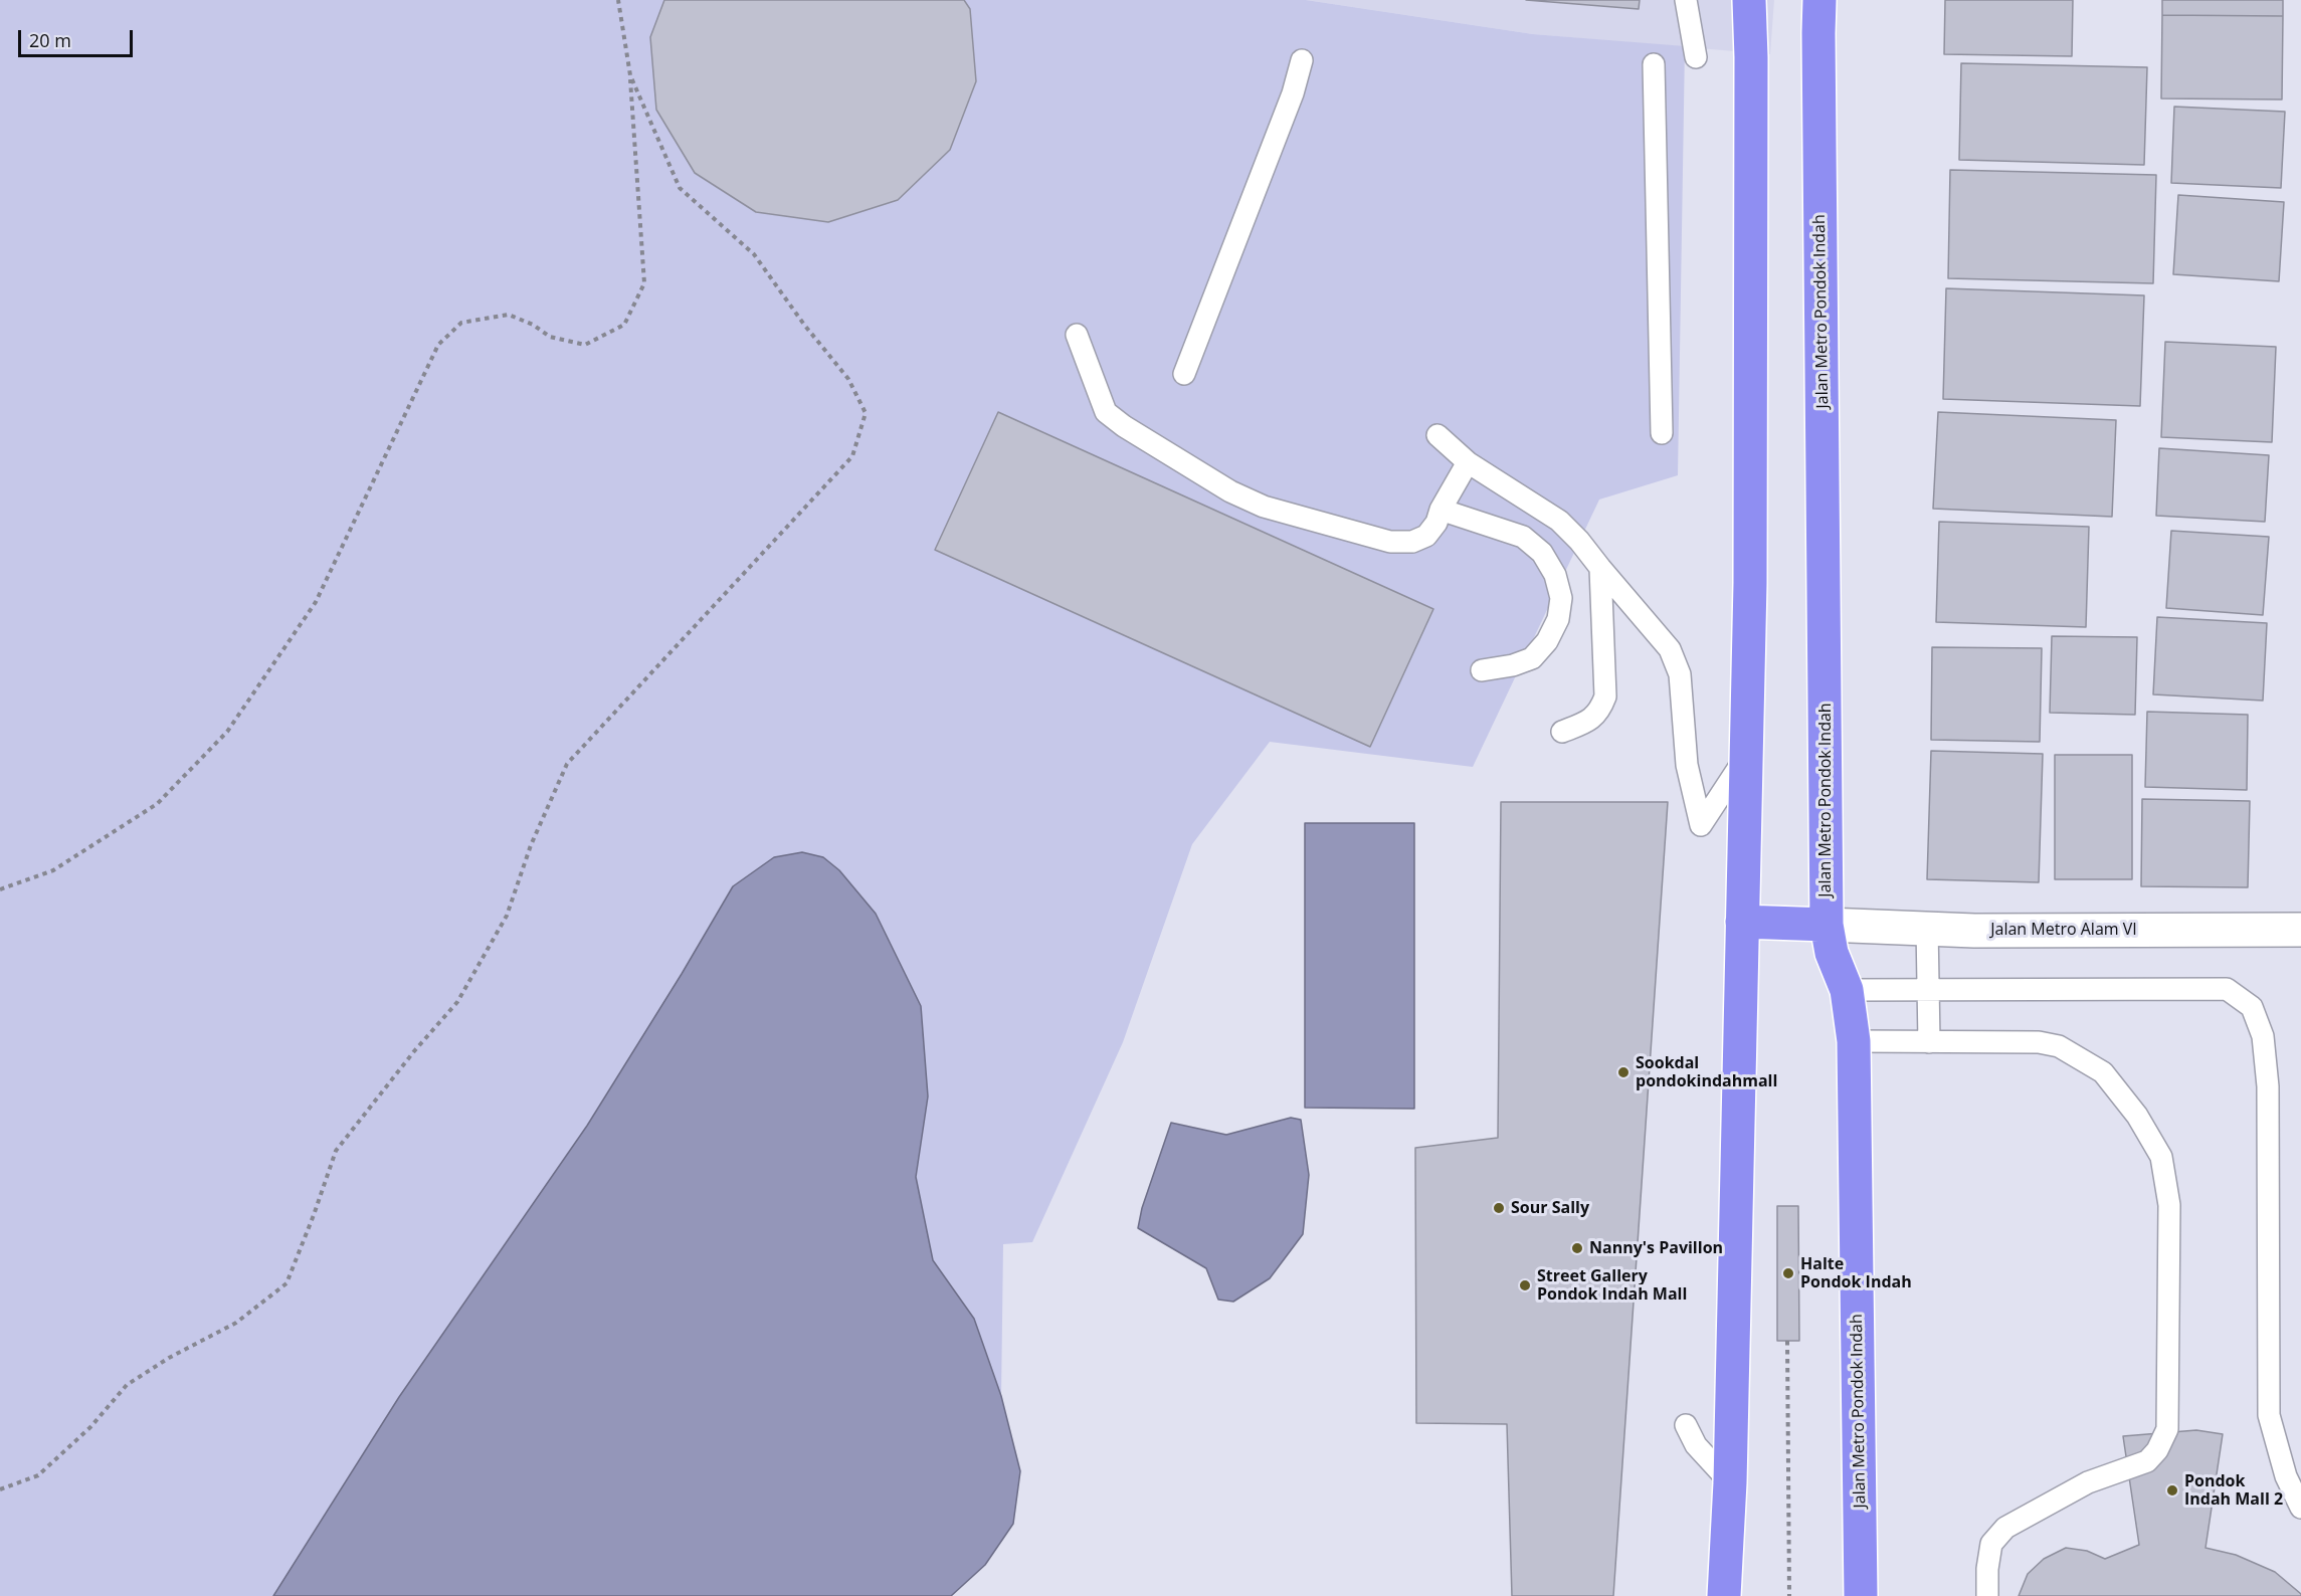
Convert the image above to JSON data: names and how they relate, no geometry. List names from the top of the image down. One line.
{"streets":{"highway":["Jalan Metro Pondok Indah"],"street":["Jalan Metro Alam VI"]},"crossings":[["Jalan Metro Pondok Indah","Jalan Metro Alam VI"]],"places":["Sookdal pondokindahmall","Sour Sally","Nanny's Pavillon","Halte Pondok Indah","Street Gallery Pondok Indah Mall","Pondok Indah Mall 2"],"scale_bar":"20 m"}
